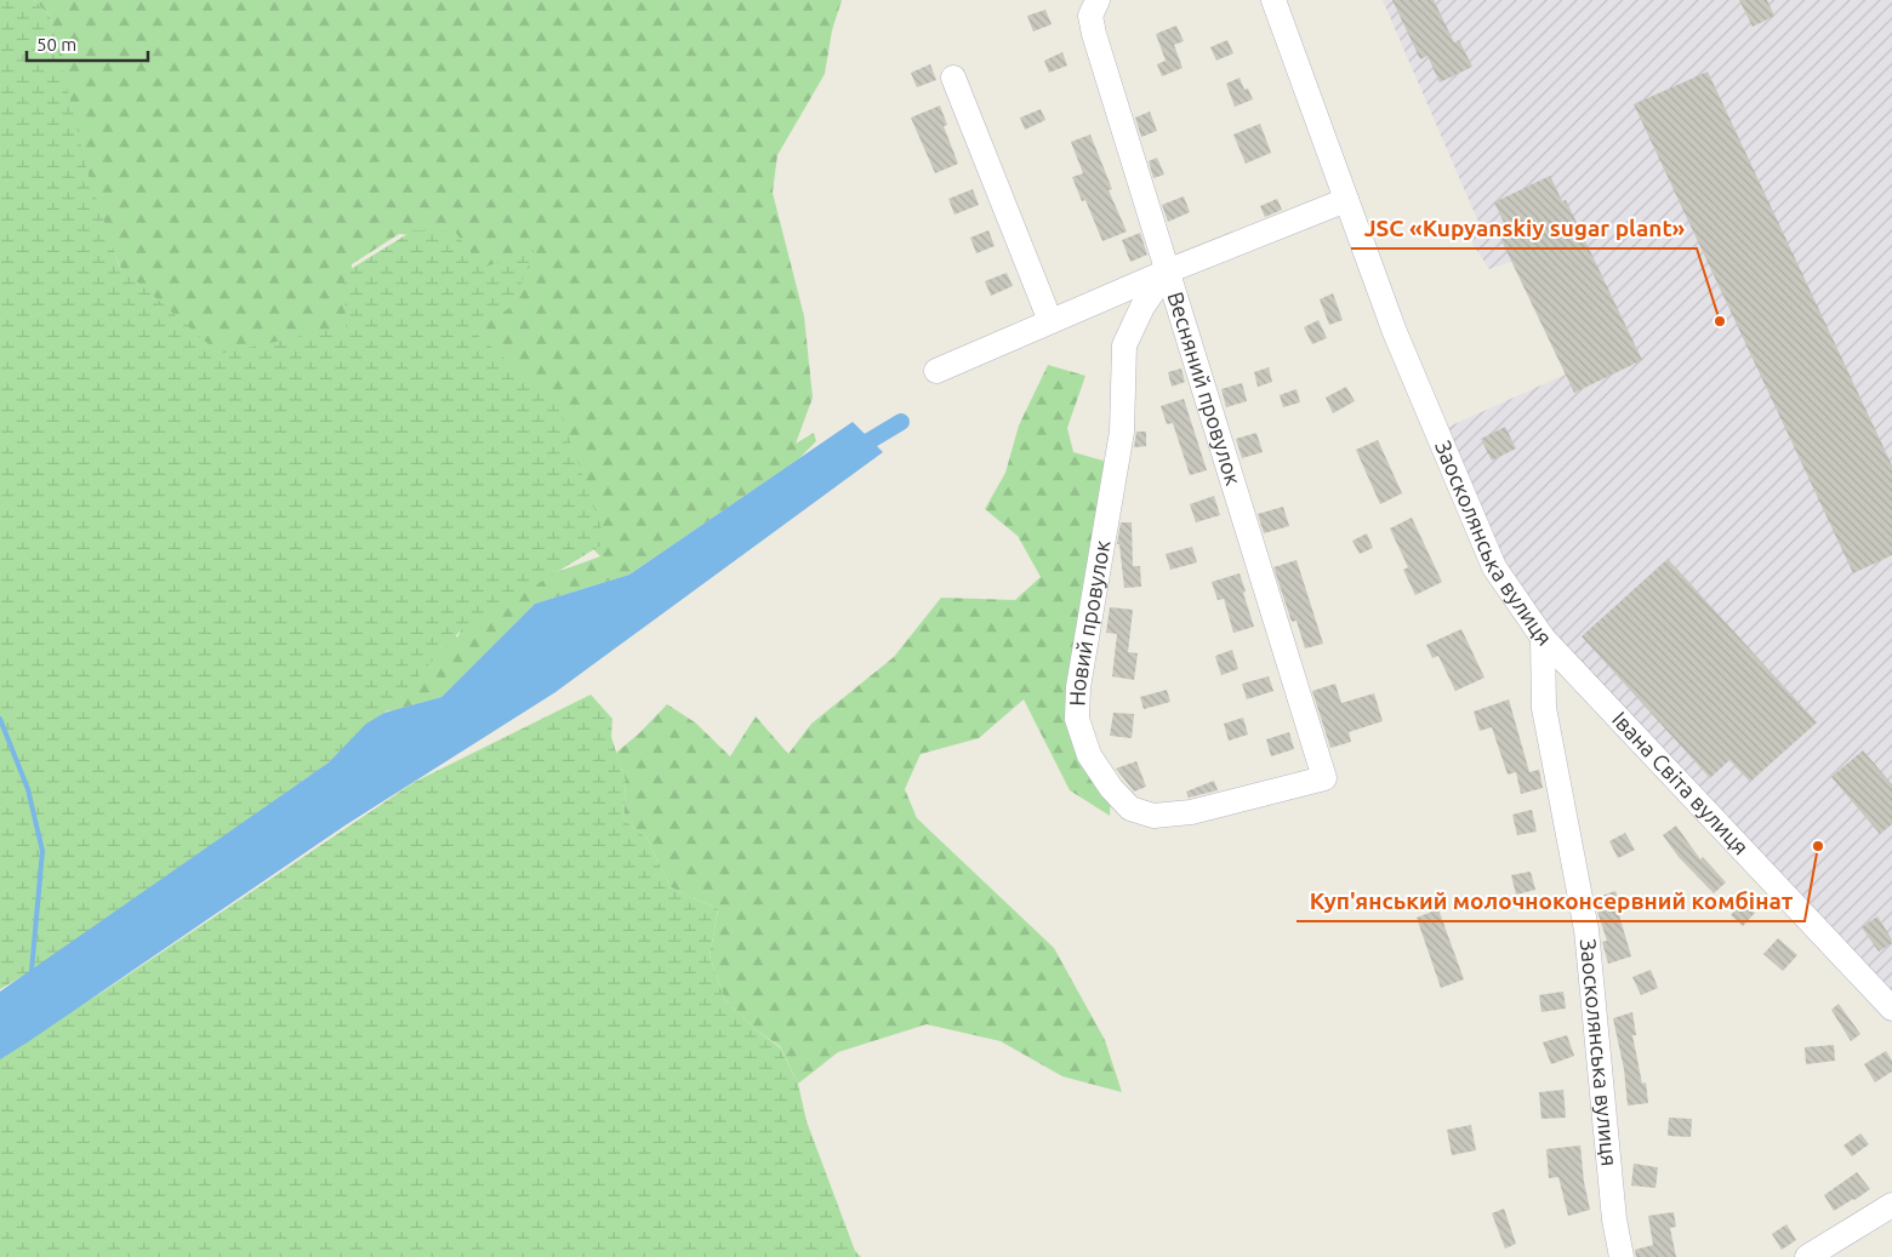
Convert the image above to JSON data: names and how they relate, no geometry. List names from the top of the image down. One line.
{"streets":{"street":["Весняний провулок","Заосколянська вулиця","Новий провулок","Івана Світа вулиця"]},"crossings":[["Весняний провулок","Новий провулок"],["Заосколянська вулиця","Івана Світа вулиця"]],"places":["JSC «Kupyanskiy sugar plant»","Куп'янський молочноконсервний комбінат"],"scale_bar":"50 m"}
